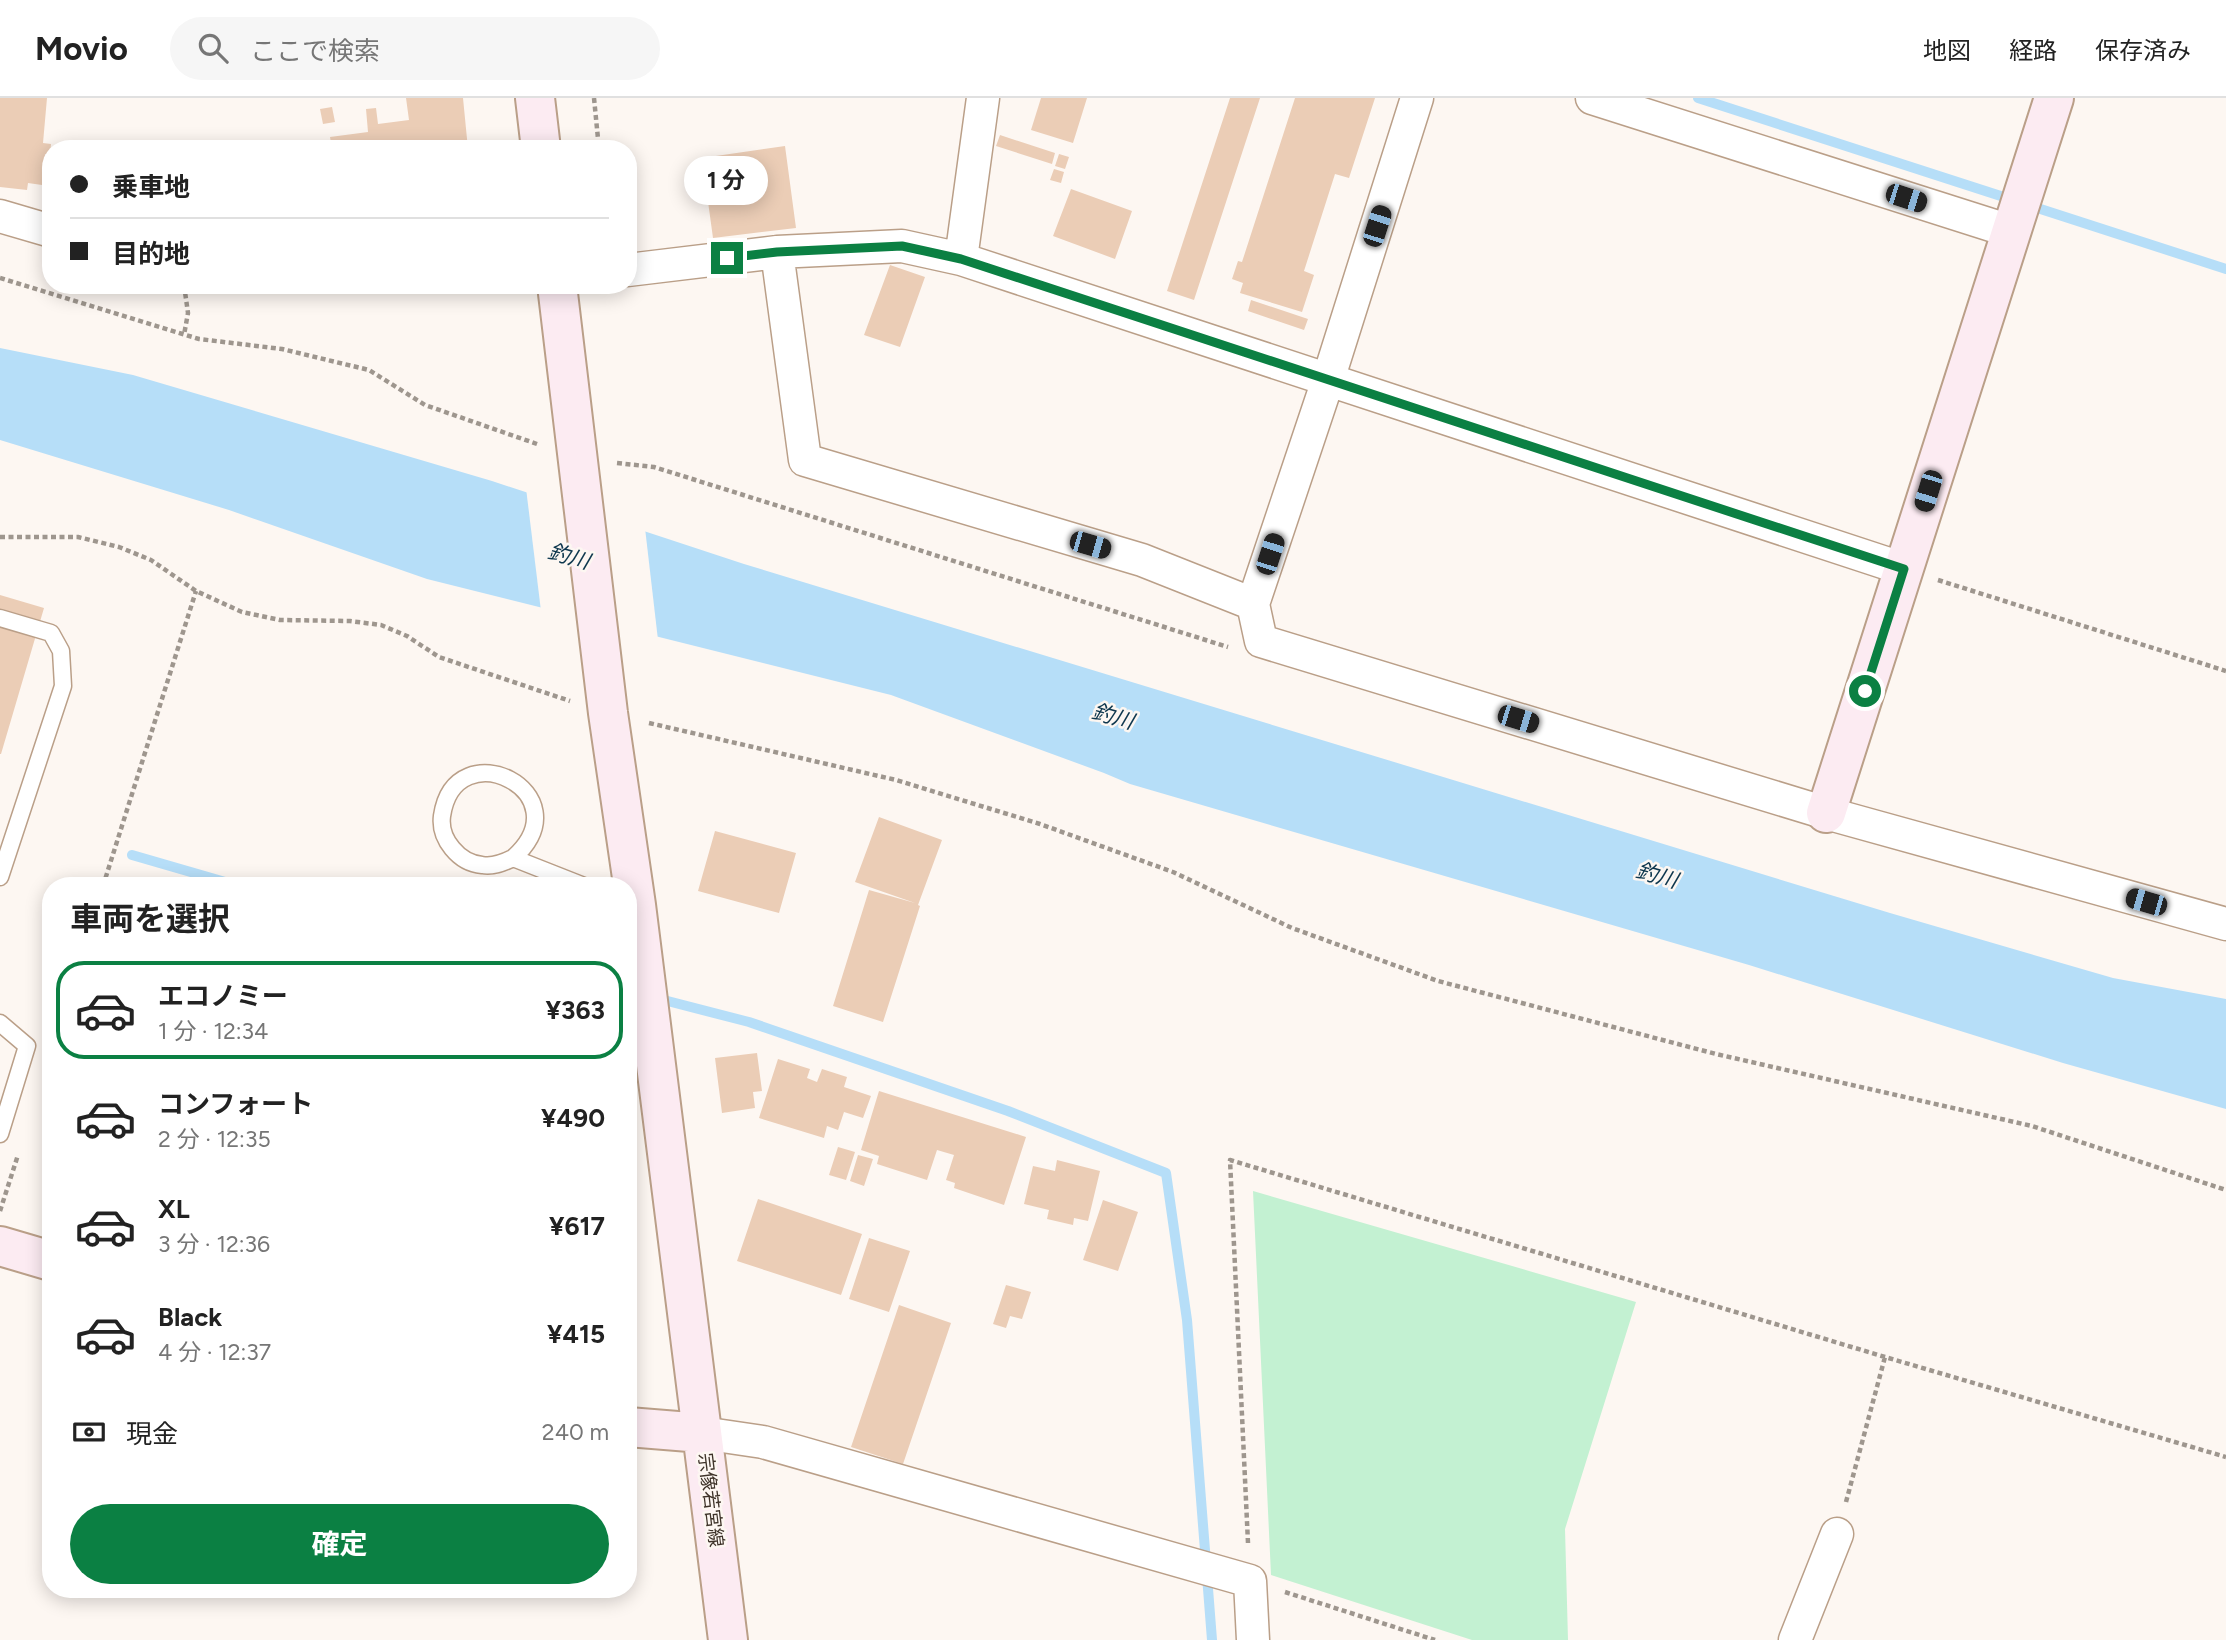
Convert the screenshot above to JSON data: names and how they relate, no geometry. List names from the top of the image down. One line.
{"streets":{"street":["宗像若宮線"]},"water":["釣川"],"page":{"header":"Movio","search":"ここで検索","nav":["地図","経路","保存済み"],"banner":["乗車地","目的地"],"bubble":"1 分","heading":"車両を選択","list":[{"name":"エコノミー","note":"1 分 · 12:34","value":"¥363"},{"name":"コンフォート","note":"2 分 · 12:35","value":"¥490"},{"name":"XL","note":"3 分 · 12:36","value":"¥617"},{"name":"Black","note":"4 分 · 12:37","value":"¥415"}],"pay":["現金","240 m"],"buttons":"確定"}}
